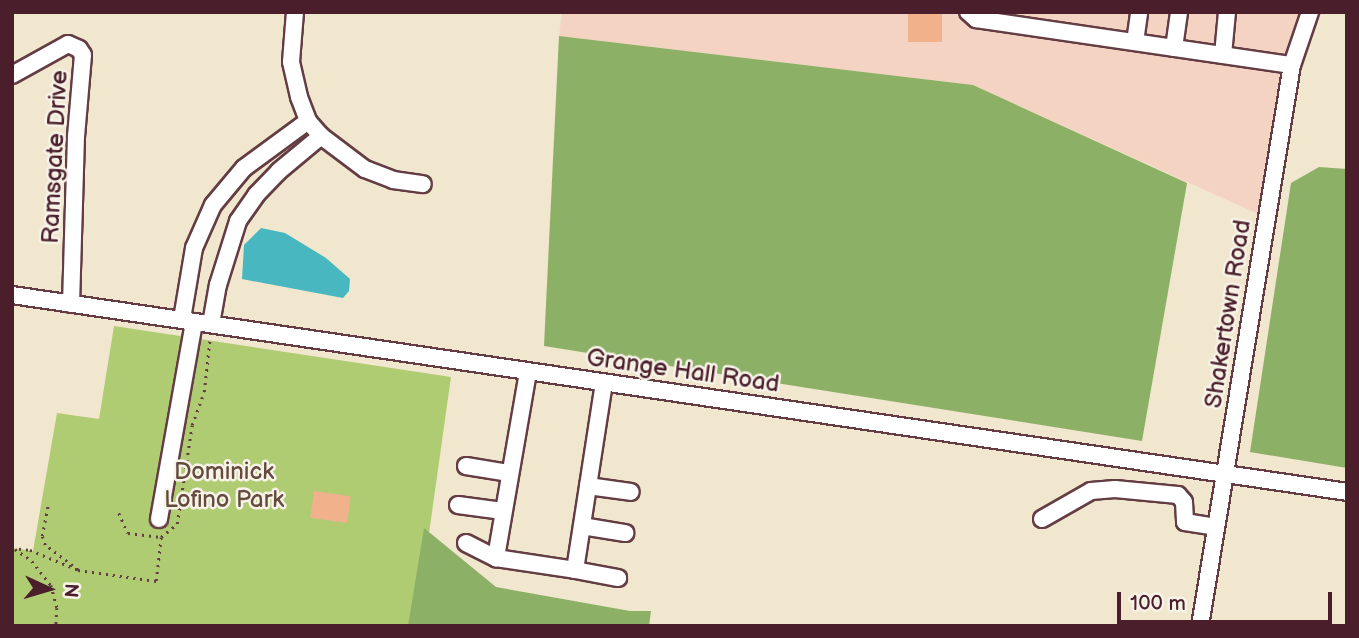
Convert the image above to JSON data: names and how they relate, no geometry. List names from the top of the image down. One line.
{"streets":{"street":["Ramsgate Drive","Shakertown Road","Grange Hall Road"]},"crossings":[["Ramsgate Drive","Grange Hall Road"],["Shakertown Road","Grange Hall Road"]],"parks":["Dominick Lofino Park"],"scale_bar":"100 m","north":"right"}
